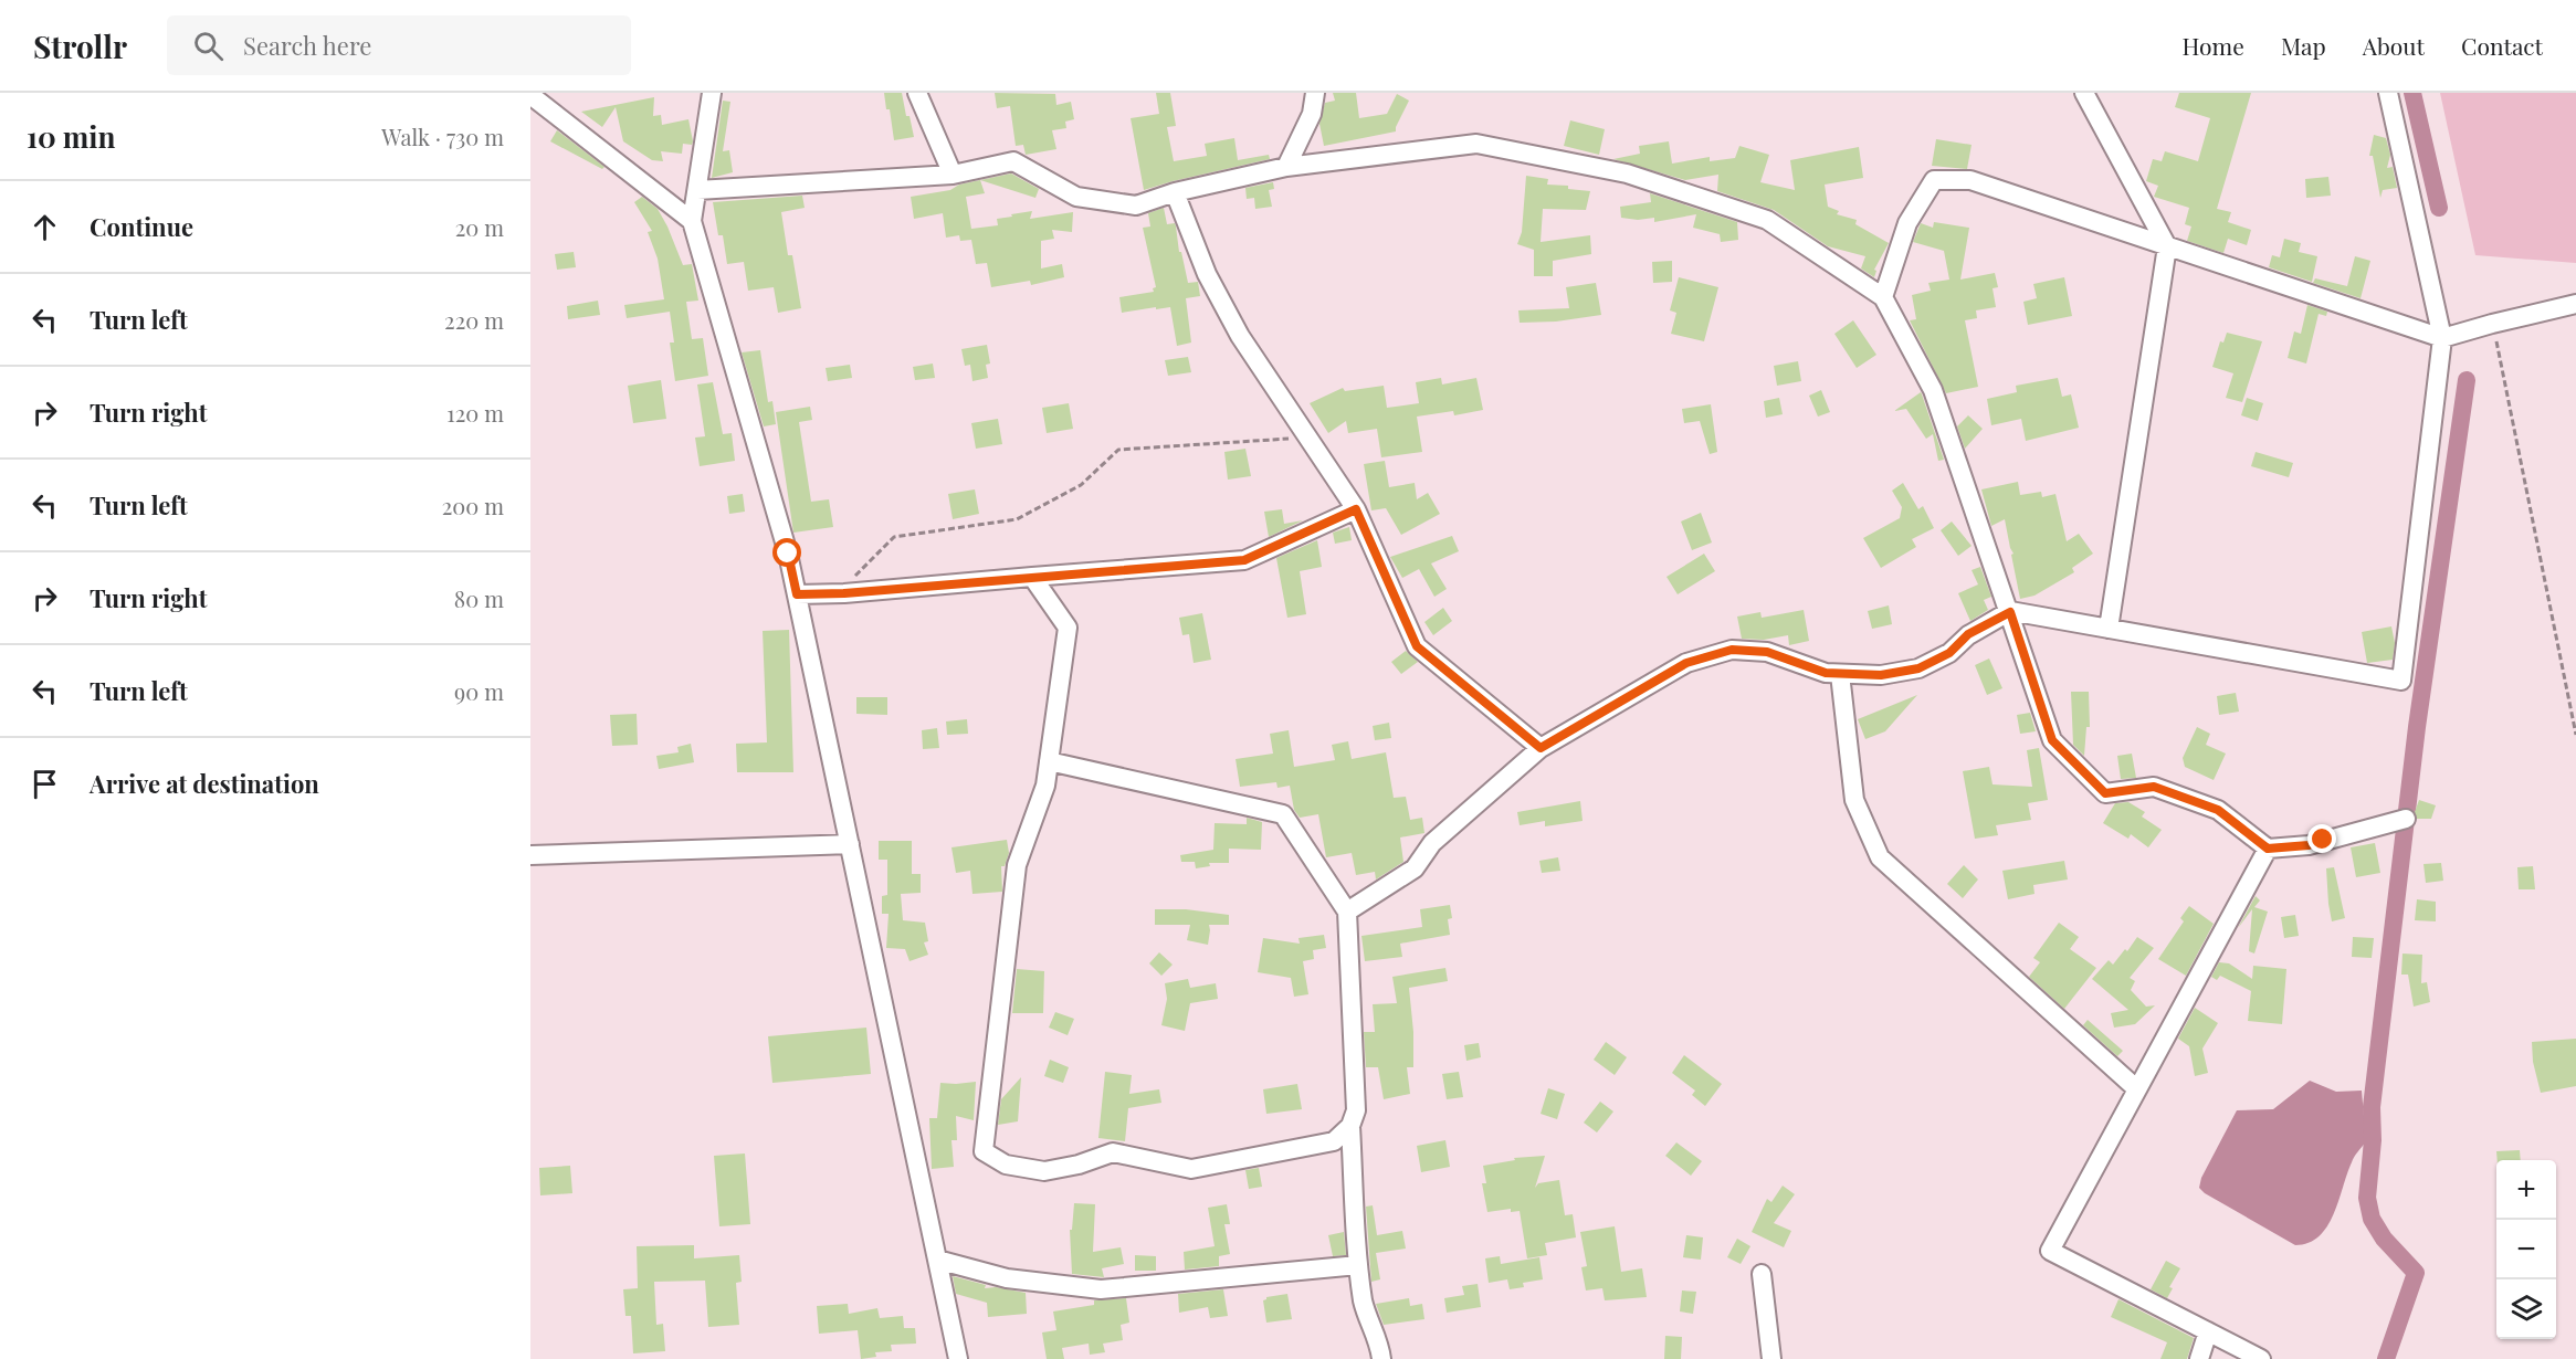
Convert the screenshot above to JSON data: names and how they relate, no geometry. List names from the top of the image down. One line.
{"page":{"header":"Strollr","search":"Search here","nav":["Home","Map","About","Contact"],"heading":["10 min","Walk · 730 m"],"list":[["Continue","20 m"],["Turn left","220 m"],["Turn right","120 m"],["Turn left","200 m"],["Turn right","80 m"],["Turn left","90 m"],"Arrive at destination"],"map_buttons":["+","−"]}}
